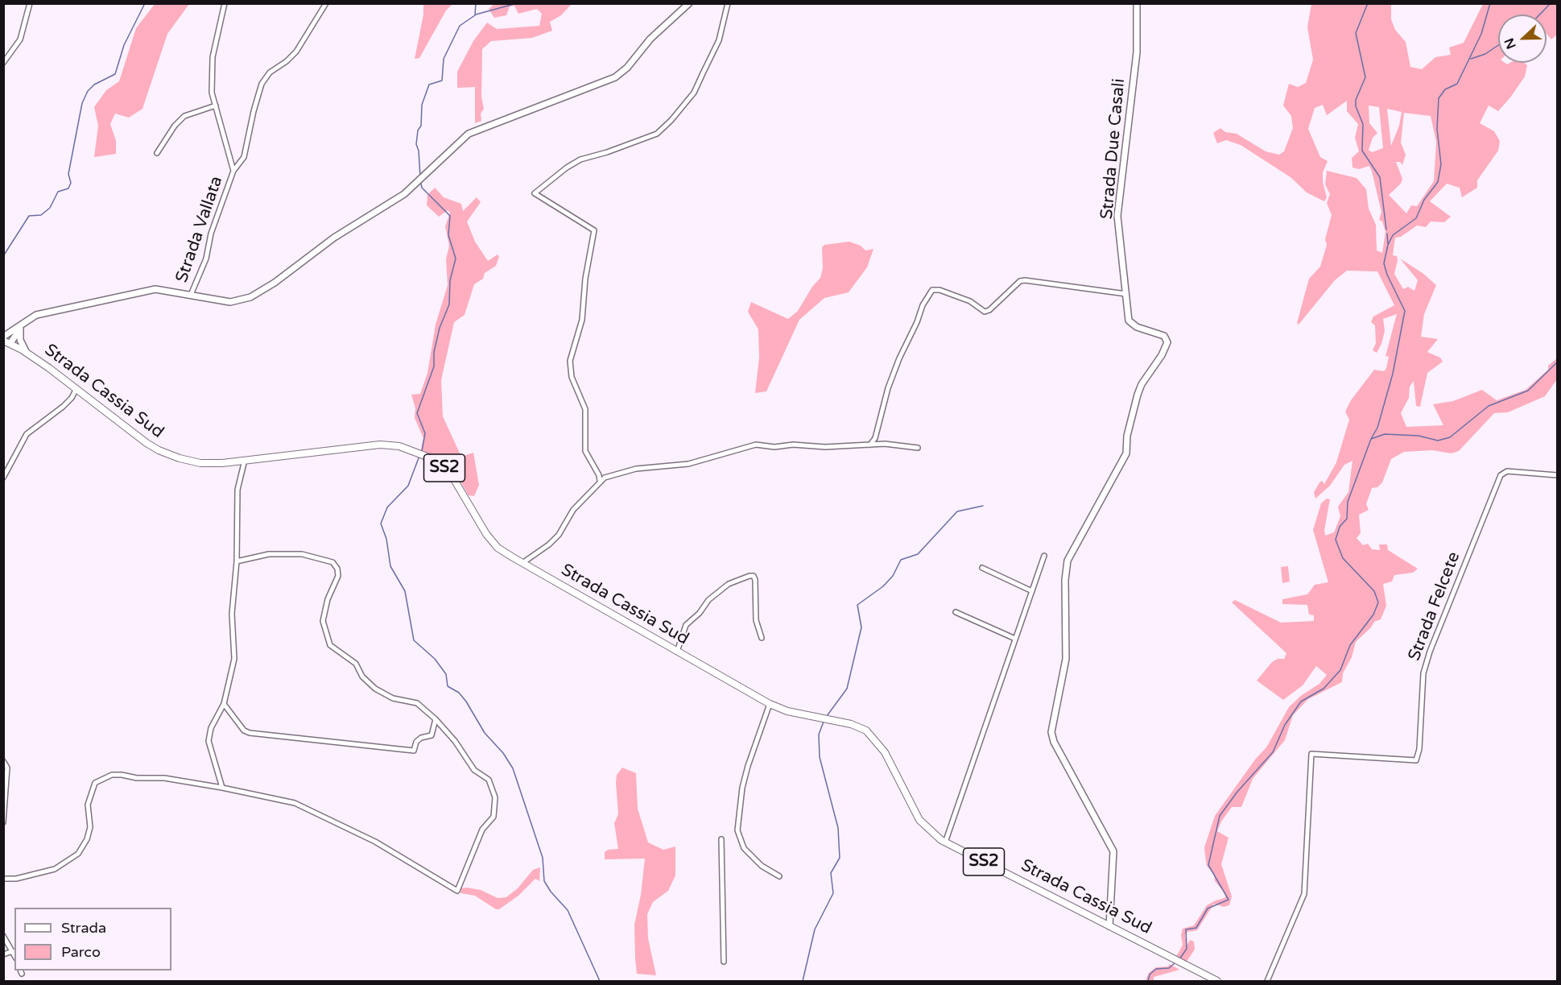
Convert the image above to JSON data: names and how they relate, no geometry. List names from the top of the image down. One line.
{"streets":{"main road":["Strada Cassia Sud","SS2"],"street":["Strada Due Casali","Strada Vallata","Strada Felcete"]},"crossings":[["Strada Due Casali","Strada Cassia Sud"]],"legend":["Strada","Parco"],"north":"left"}
